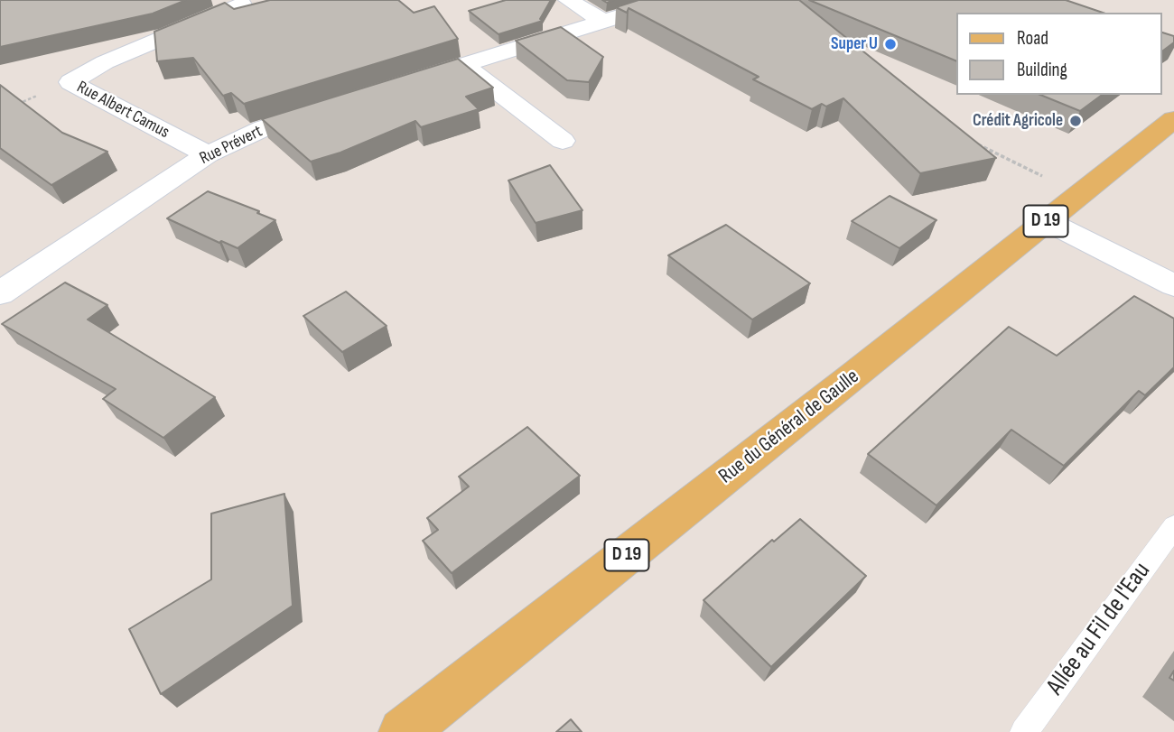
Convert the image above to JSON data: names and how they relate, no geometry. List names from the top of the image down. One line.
{"streets":{"main road":["D 19","Rue du Général de Gaulle"],"street":["Rue Albert Camus","Rue Prévert"],"lane":["Allée au Fil de l'Eau"]},"crossings":[["Rue Albert Camus","Rue Prévert"]],"places":["Super U","Crédit Agricole"],"legend":["Road","Building"]}
